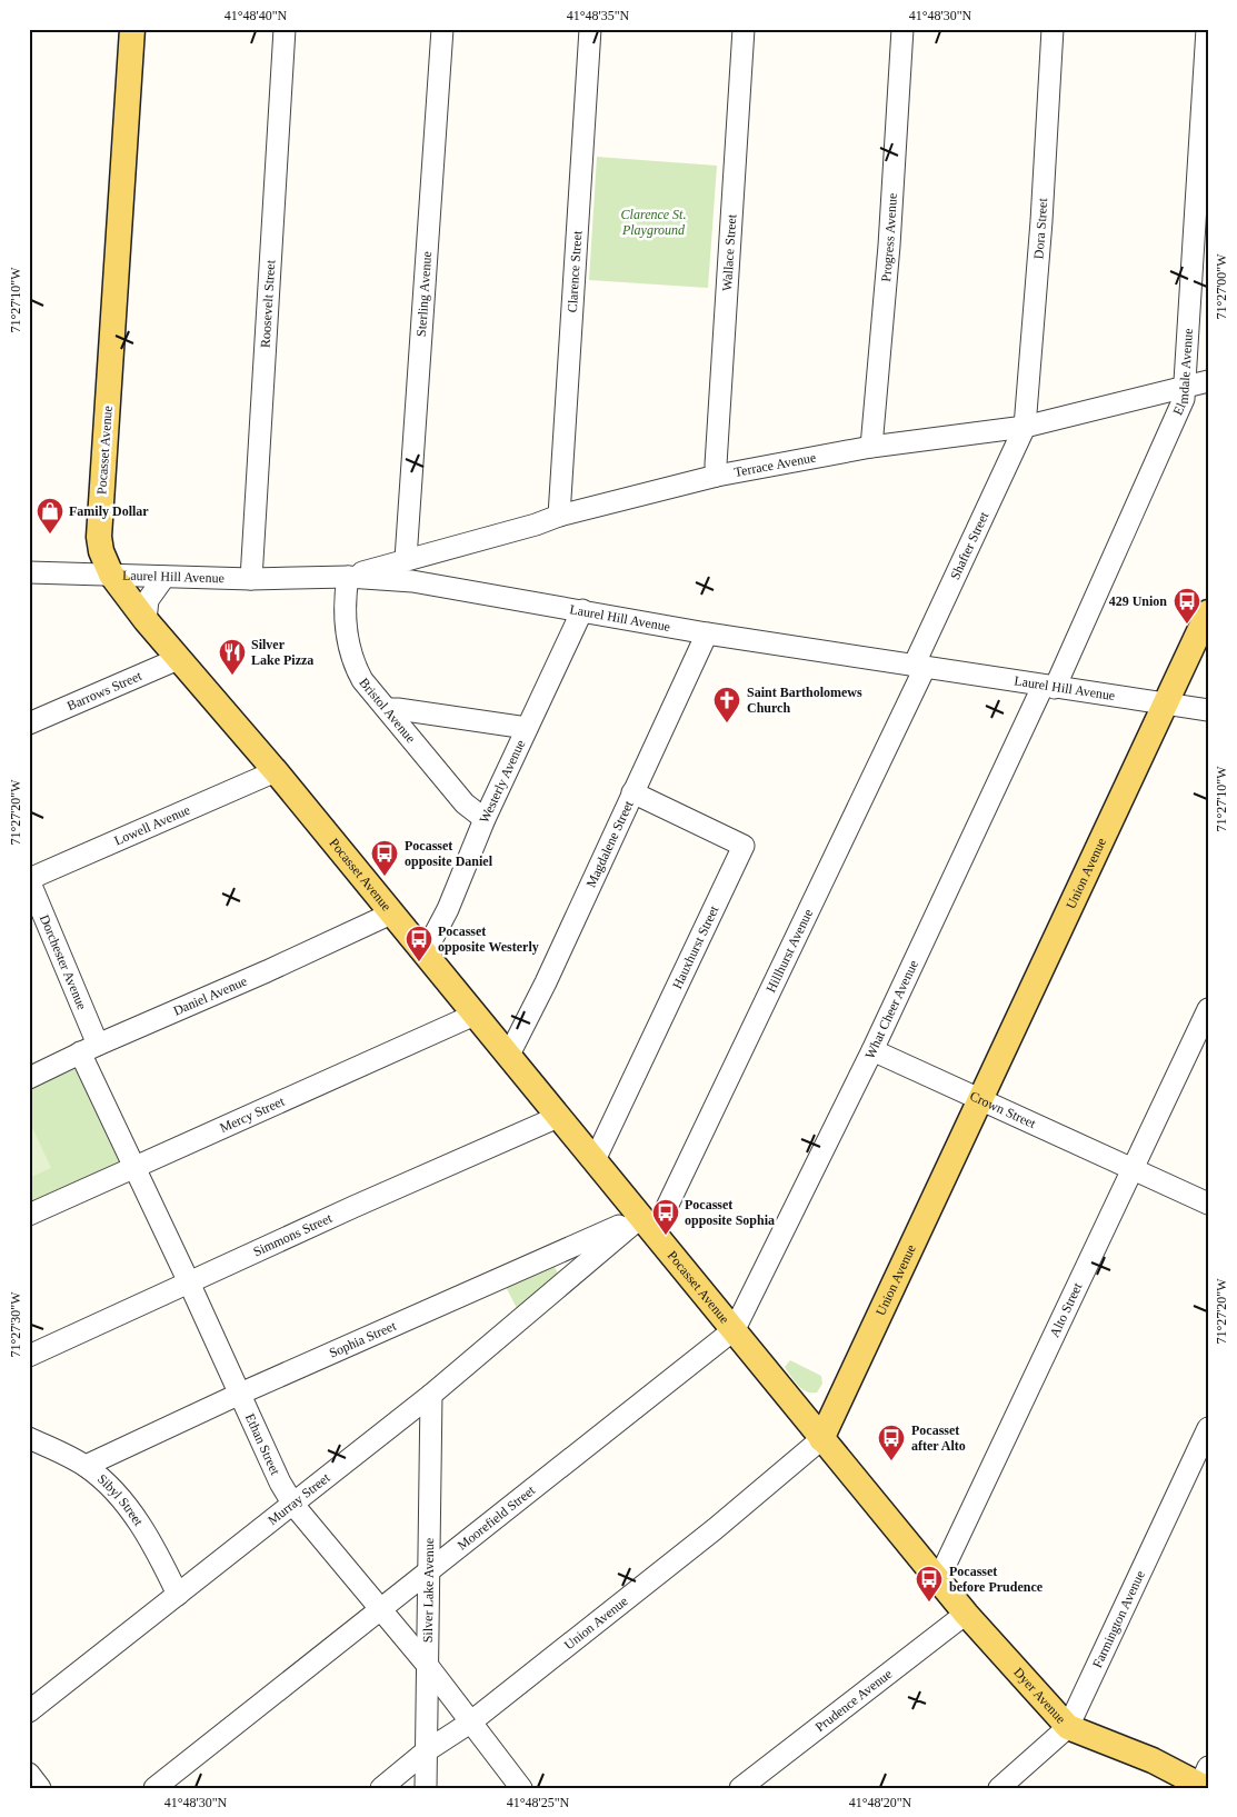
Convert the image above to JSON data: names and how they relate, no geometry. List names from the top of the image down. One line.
{"streets":{"main road":["Pocasset Avenue","Union Avenue","Dyer Avenue"],"street":["Dora Street","Progress Avenue","Wallace Street","Clarence Street","Sterling Avenue","Roosevelt Street","Elmdale Avenue","Terrace Avenue","Shafter Street","Laurel Hill Avenue","Barrows Street","Bristol Avenue","Westerly Avenue","Lowell Avenue","Magdalene Street","Hauxhurst Street","Hillhurst Avenue","Dorchester Avenue","Daniel Avenue","What Cheer Avenue","Crown Street","Mercy Street","Simmons Street","Alto Street","Sophia Street","Ethan Street","Murray Street","Sibyl Street","Moorefield Street","Silver Lake Avenue","Farmington Avenue","Prudence Avenue"]},"crossings":[["Dora Street","Terrace Avenue"],["Dora Street","Shafter Street"],["Progress Avenue","Terrace Avenue"],["Wallace Street","Terrace Avenue"],["Clarence Street","Terrace Avenue"],["Sterling Avenue","Terrace Avenue"],["Roosevelt Street","Laurel Hill Avenue"],["Elmdale Avenue","Terrace Avenue"],["Elmdale Avenue","Laurel Hill Avenue"],["Elmdale Avenue","What Cheer Avenue"],["Pocasset Avenue","Laurel Hill Avenue"],["Pocasset Avenue","Barrows Street"],["Pocasset Avenue","Westerly Avenue"],["Pocasset Avenue","Lowell Avenue"],["Pocasset Avenue","Magdalene Street"],["Pocasset Avenue","Union Avenue"],["Pocasset Avenue","Hauxhurst Street"],["Pocasset Avenue","Hillhurst Avenue"],["Pocasset Avenue","Daniel Avenue"],["Pocasset Avenue","What Cheer Avenue"],["Pocasset Avenue","Mercy Street"],["Pocasset Avenue","Simmons Street"],["Pocasset Avenue","Alto Street"],["Pocasset Avenue","Sophia Street"],["Pocasset Avenue","Murray Street"],["Pocasset Avenue","Moorefield Street"],["Pocasset Avenue","Dyer Avenue"],["Pocasset Avenue","Prudence Avenue"],["Terrace Avenue","Shafter Street"],["Terrace Avenue","Laurel Hill Avenue"],["Terrace Avenue","Bristol Avenue"],["Shafter Street","Laurel Hill Avenue"],["Shafter Street","Hillhurst Avenue"],["Laurel Hill Avenue","Bristol Avenue"],["Laurel Hill Avenue","Westerly Avenue"],["Laurel Hill Avenue","Magdalene Street"],["Laurel Hill Avenue","Union Avenue"],["Laurel Hill Avenue","Hillhurst Avenue"],["Laurel Hill Avenue","What Cheer Avenue"],["Bristol Avenue","Westerly Avenue"],["Lowell Avenue","Dorchester Avenue"],["Magdalene Street","Hauxhurst Street"],["Union Avenue","Crown Street"],["Union Avenue","Ethan Street"],["Union Avenue","Silver Lake Avenue"],["Hillhurst Avenue","Sophia Street"],["Hillhurst Avenue","Murray Street"],["Dorchester Avenue","Daniel Avenue"],["Dorchester Avenue","Ethan Street"],["Daniel Avenue","Ethan Street"],["What Cheer Avenue","Crown Street"],["What Cheer Avenue","Moorefield Street"],["Crown Street","Alto Street"],["Mercy Street","Ethan Street"],["Simmons Street","Ethan Street"],["Sophia Street","Ethan Street"],["Sophia Street","Murray Street"],["Sophia Street","Sibyl Street"],["Ethan Street","Murray Street"],["Ethan Street","Moorefield Street"],["Ethan Street","Silver Lake Avenue"],["Murray Street","Sibyl Street"],["Murray Street","Silver Lake Avenue"],["Moorefield Street","Silver Lake Avenue"],["Farmington Avenue","Dyer Avenue"],["Dyer Avenue","Prudence Avenue"]],"parks":["Clarence St. Playground"],"places":{"shop":["Family Dollar"],"bus stop":["429 Union","Pocasset opposite Daniel","Pocasset opposite Westerly","Pocasset opposite Sophia","Pocasset after Alto","Pocasset before Prudence"],"restaurant":["Silver Lake Pizza"],"church":["Saint Bartholomews Church"]},"coordinates":["41°48'40\"N","41°48'35\"N","41°48'30\"N","71°27'00\"W","71°27'10\"W","71°27'20\"W","71°27'30\"W","41°48'25\"N","41°48'20\"N"]}
